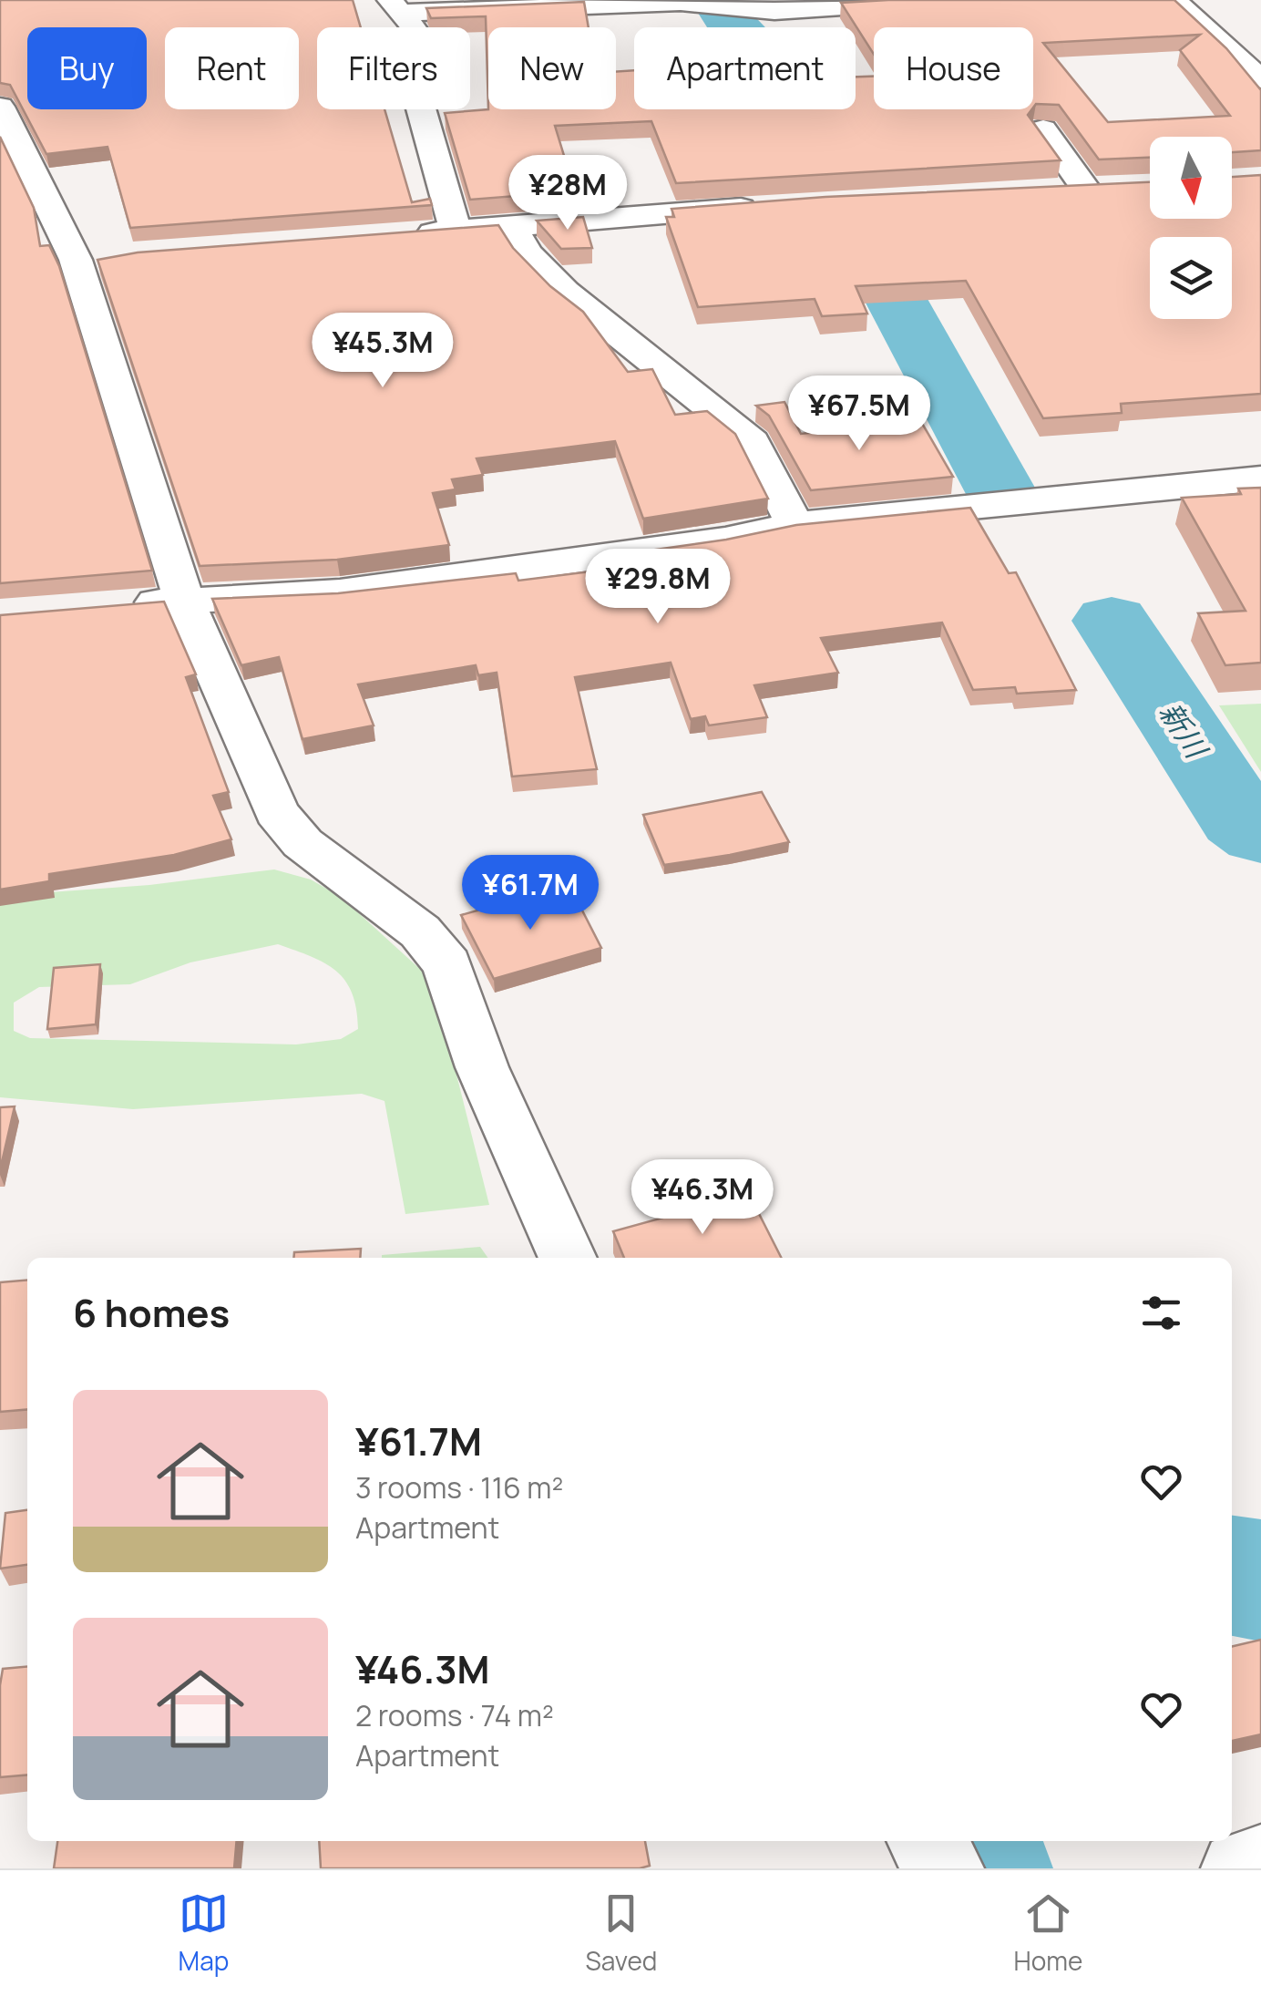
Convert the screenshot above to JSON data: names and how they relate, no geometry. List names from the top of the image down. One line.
{"water":["新川"],"north":"bottom","page":{"chip":["Buy","Rent","Filters","New","Apartment","House"],"price":["¥28M","¥45.3M","¥67.5M","¥29.8M","¥61.7M","¥46.3M"],"heading":"6 homes","list":[{"name":"¥61.7M","note":"3 rooms · 116 m² · Apartment"},{"name":"¥46.3M","note":"2 rooms · 74 m² · Apartment"}],"tabs":["Map","Saved","Home"]}}
